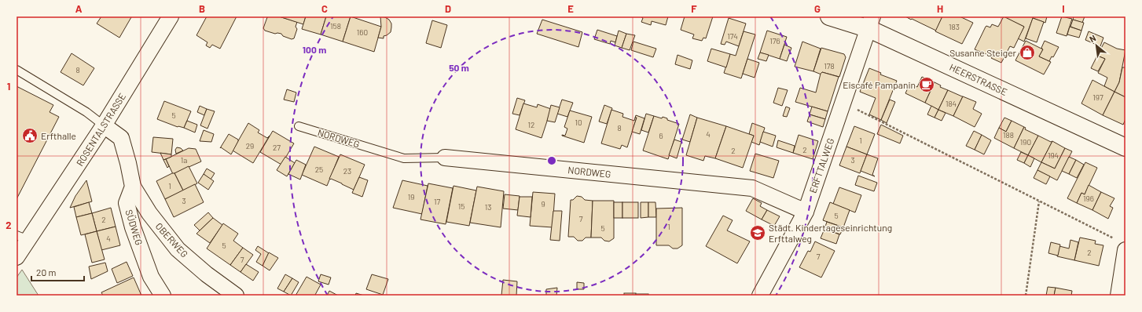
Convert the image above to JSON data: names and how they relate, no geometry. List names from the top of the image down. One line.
{"streets":{"main road":["HEERSTRASSE"],"street":["ROSENTALSTRASSE","NORDWEG","ERFTTALWEG","SÜDWEG","OBERWEG"]},"crossings":[["HEERSTRASSE","ERFTTALWEG"],["NORDWEG","ERFTTALWEG"],["SÜDWEG","OBERWEG"]],"places":{"shop":["Susanne Steiger"],"cafe":["Eiscafé Pampanin"],"public building":["Erfthalle"],"school or university":["Städt. Kindertageseinrichtung Erfttalweg"]},"house_numbers":["158","183","160","174","176","178","8","197","184","5","10","12","8","4","188","6","1","190","29","27","2","2","194","1a","3","25","23","1","19","196","3","17","9","15","13","5","7","2","1","5","4","5","2","7","7"],"scale_bar":"20 m","north":"top left","grid":{"columns":["A","B","C","D","E","F","G","H","I"],"rows":["1","2"]},"rings":["100 m","50 m"]}
